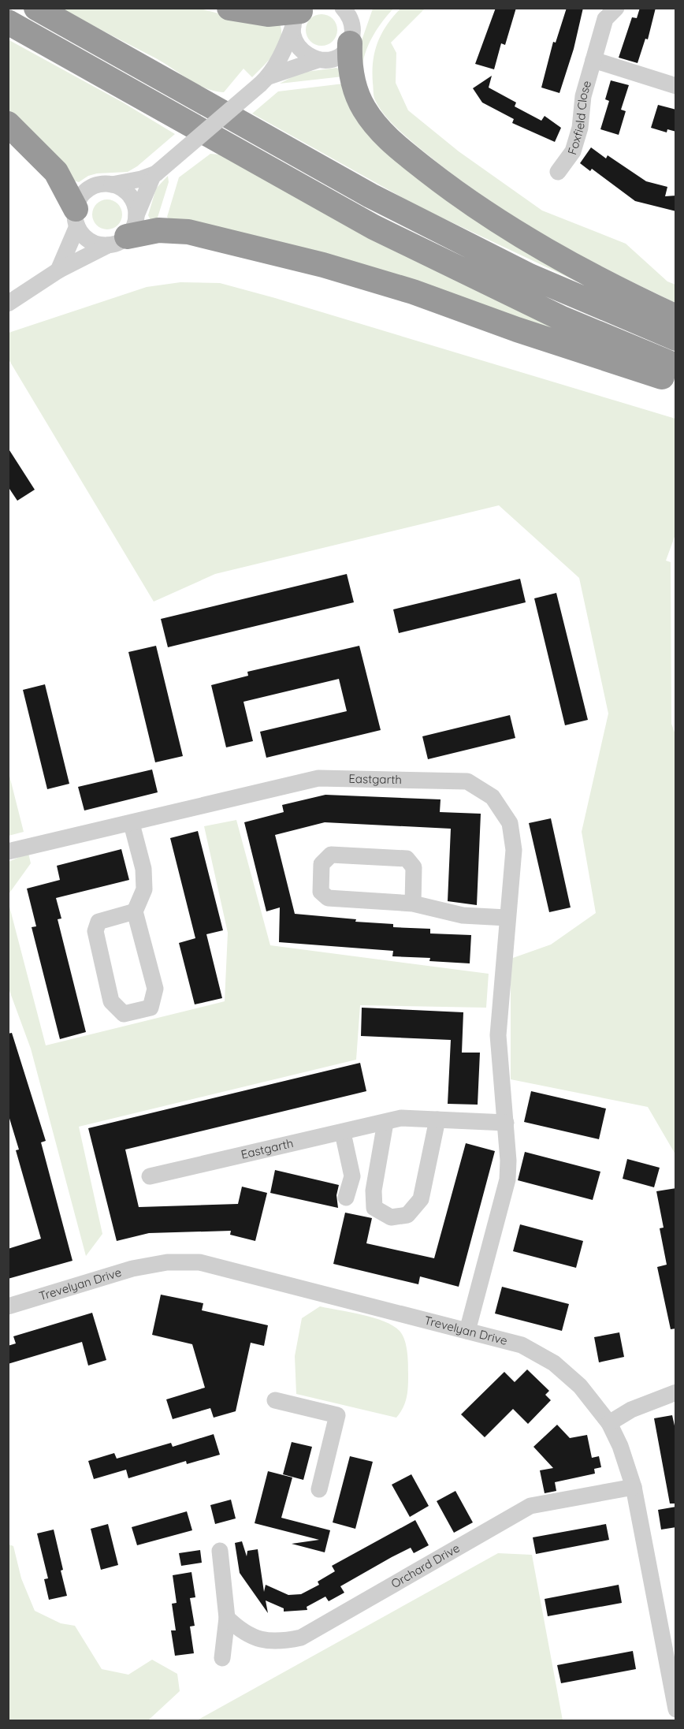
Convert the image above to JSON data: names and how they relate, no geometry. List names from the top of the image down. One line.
{"streets":{"street":["Foxfield Close","Eastgarth","Trevelyan Drive","Orchard Drive"]},"crossings":[["Eastgarth","Trevelyan Drive"],["Trevelyan Drive","Orchard Drive"]]}
